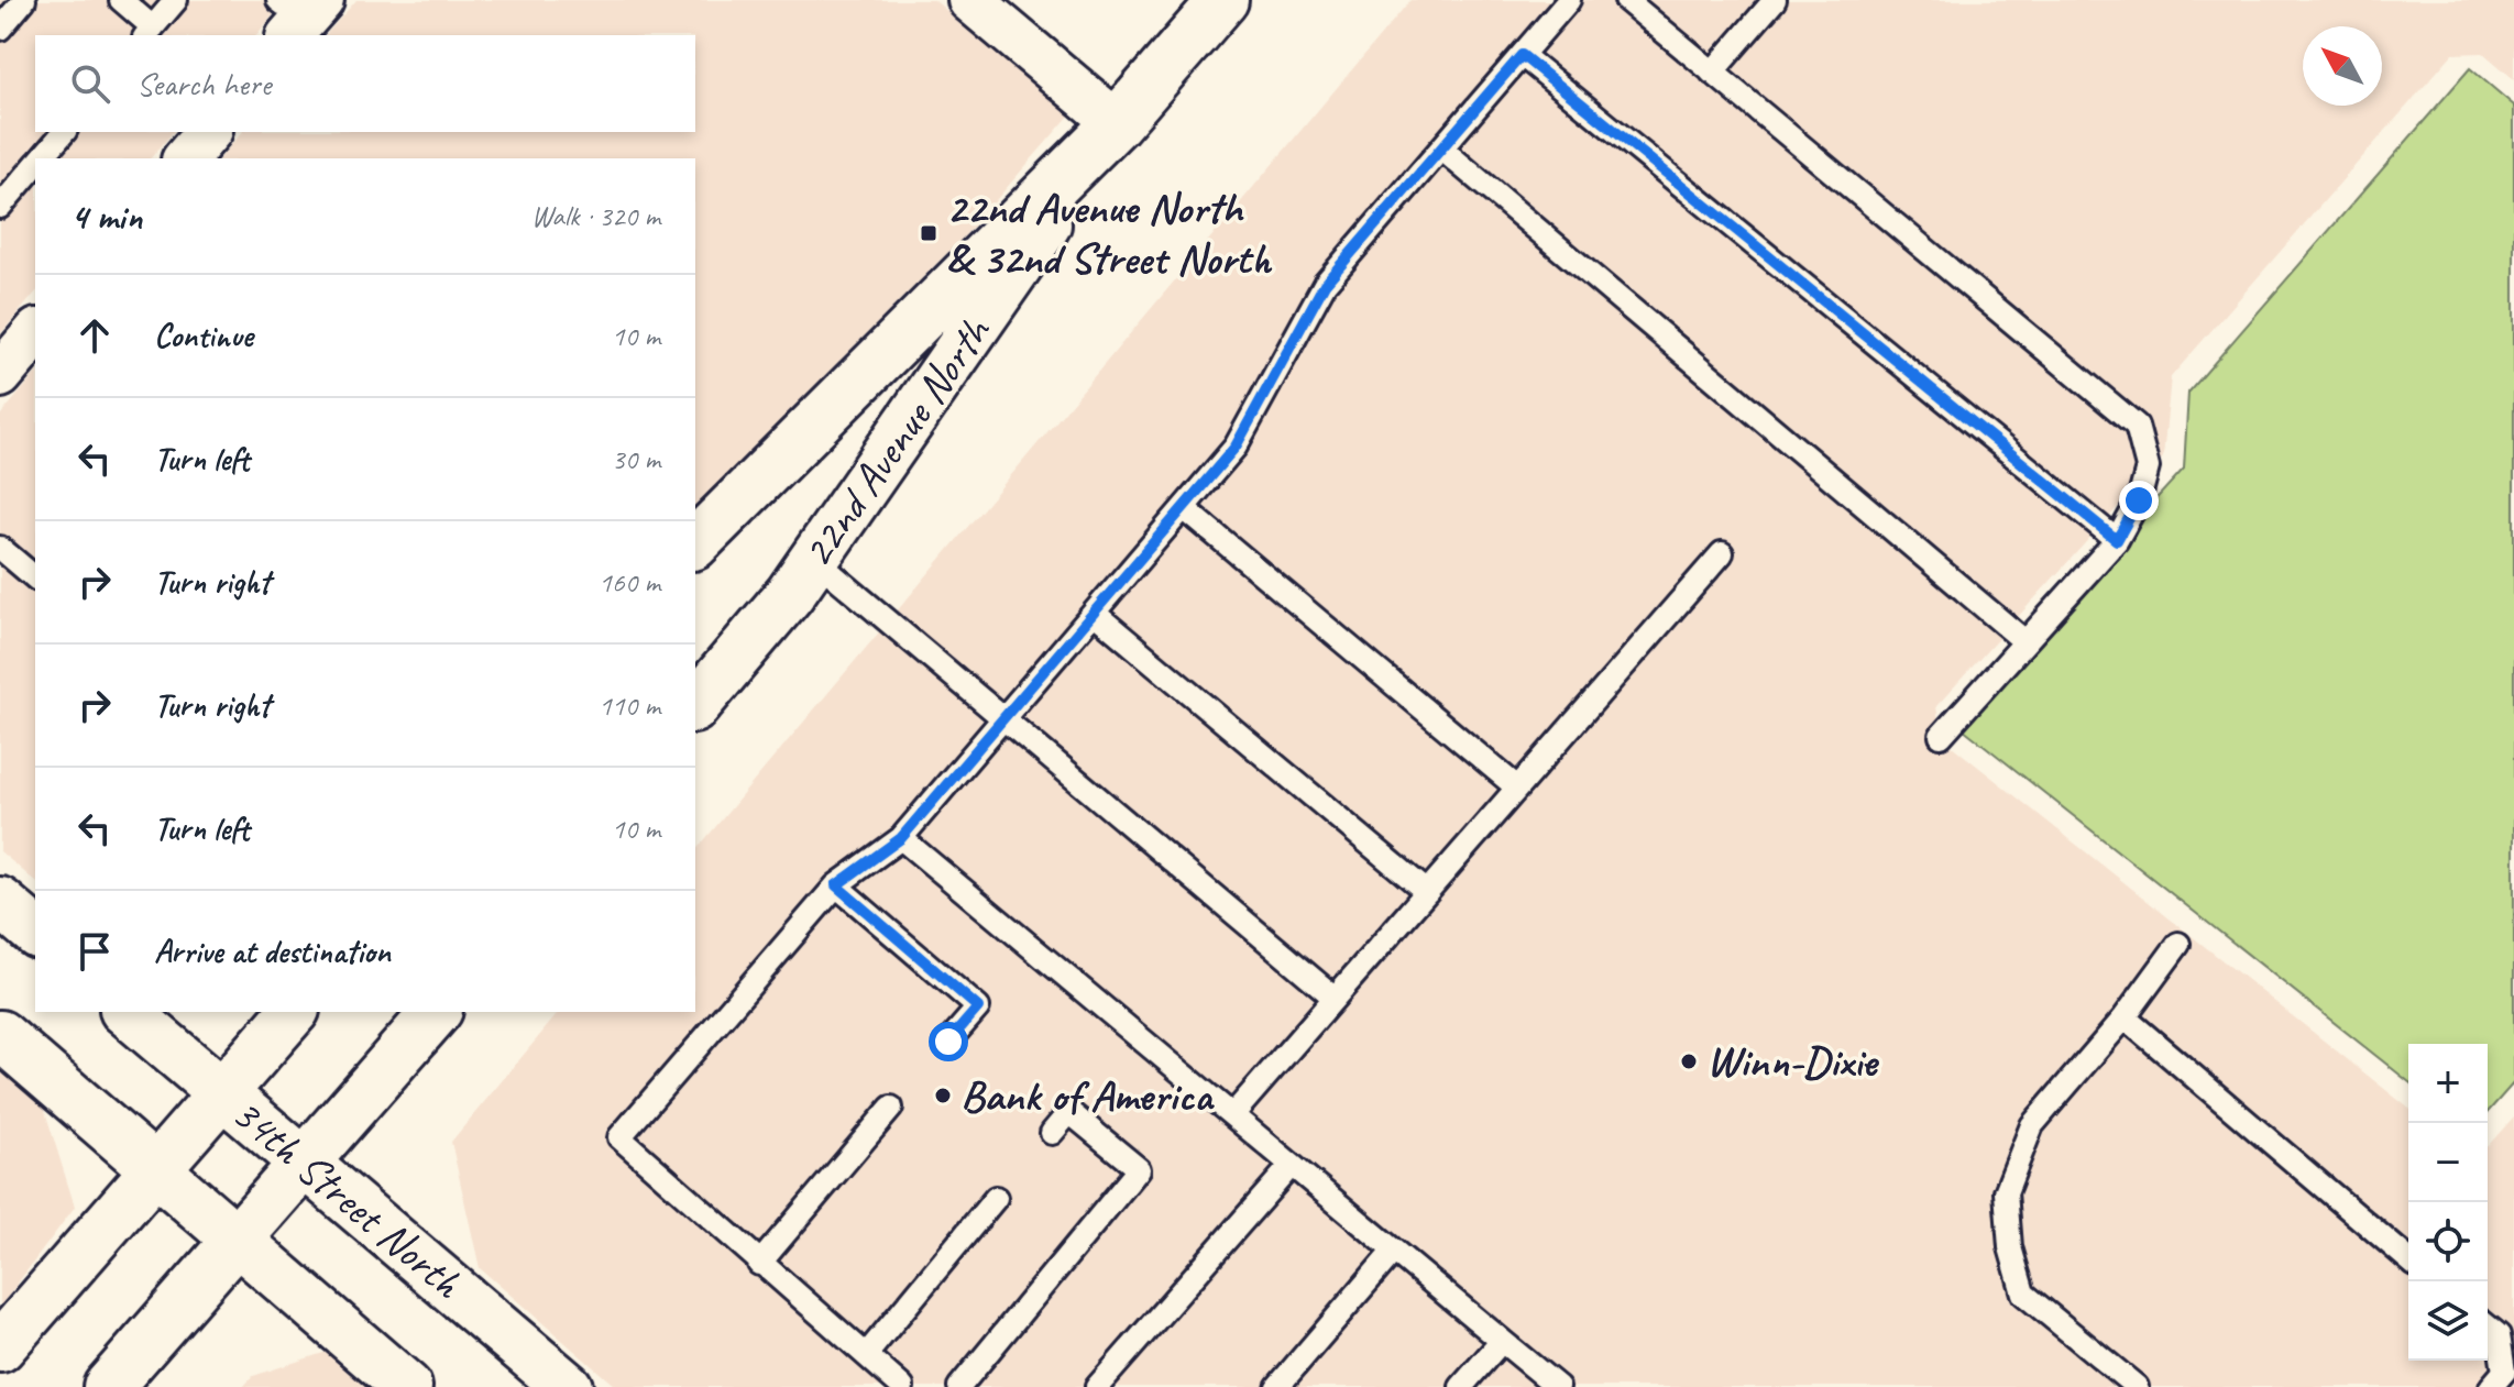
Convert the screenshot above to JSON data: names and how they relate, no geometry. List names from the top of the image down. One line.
{"streets":{"main road":["22nd Avenue North","34th Street North"]},"places":{"transit":["22nd Avenue North & 32nd Street North"],"other":["Winn-Dixie","Bank of America"]},"north":"top left","page":{"search":"Search here","heading":["4 min","Walk · 320 m"],"list":[["Continue","10 m"],["Turn left","30 m"],["Turn right","160 m"],["Turn right","110 m"],["Turn left","10 m"],"Arrive at destination"],"map_buttons":["+","−"]}}
